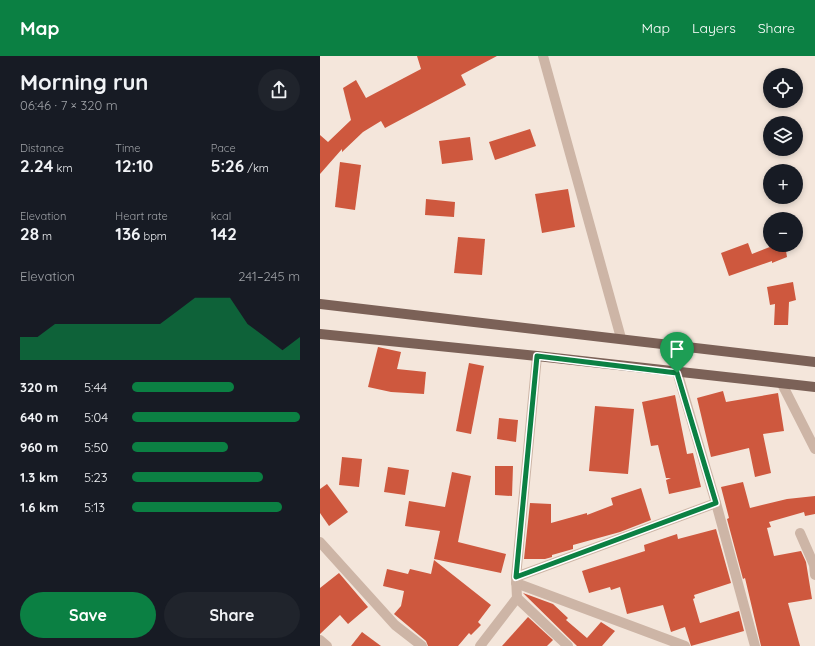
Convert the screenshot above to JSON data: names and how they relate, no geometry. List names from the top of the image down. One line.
{"page":{"header":"Map","nav":["Map","Layers","Share"],"heading":["Morning run","06:46 · 7 × 320 m"],"map_buttons":["+","−"],"stats":[["Distance","2.24 km"],["Time","12:10"],["Pace","5:26 /km"],["Elevation","28 m"],["Heart rate","136 bpm"],["kcal","142"]],"chart":["Elevation","241–245 m"],"list":[{"name":"320 m","note":"5:44"},{"name":"640 m","note":"5:04"},{"name":"960 m","note":"5:50"},{"name":"1.3 km","note":"5:23"},{"name":"1.6 km","note":"5:13"}],"buttons":["Save","Share"]}}
